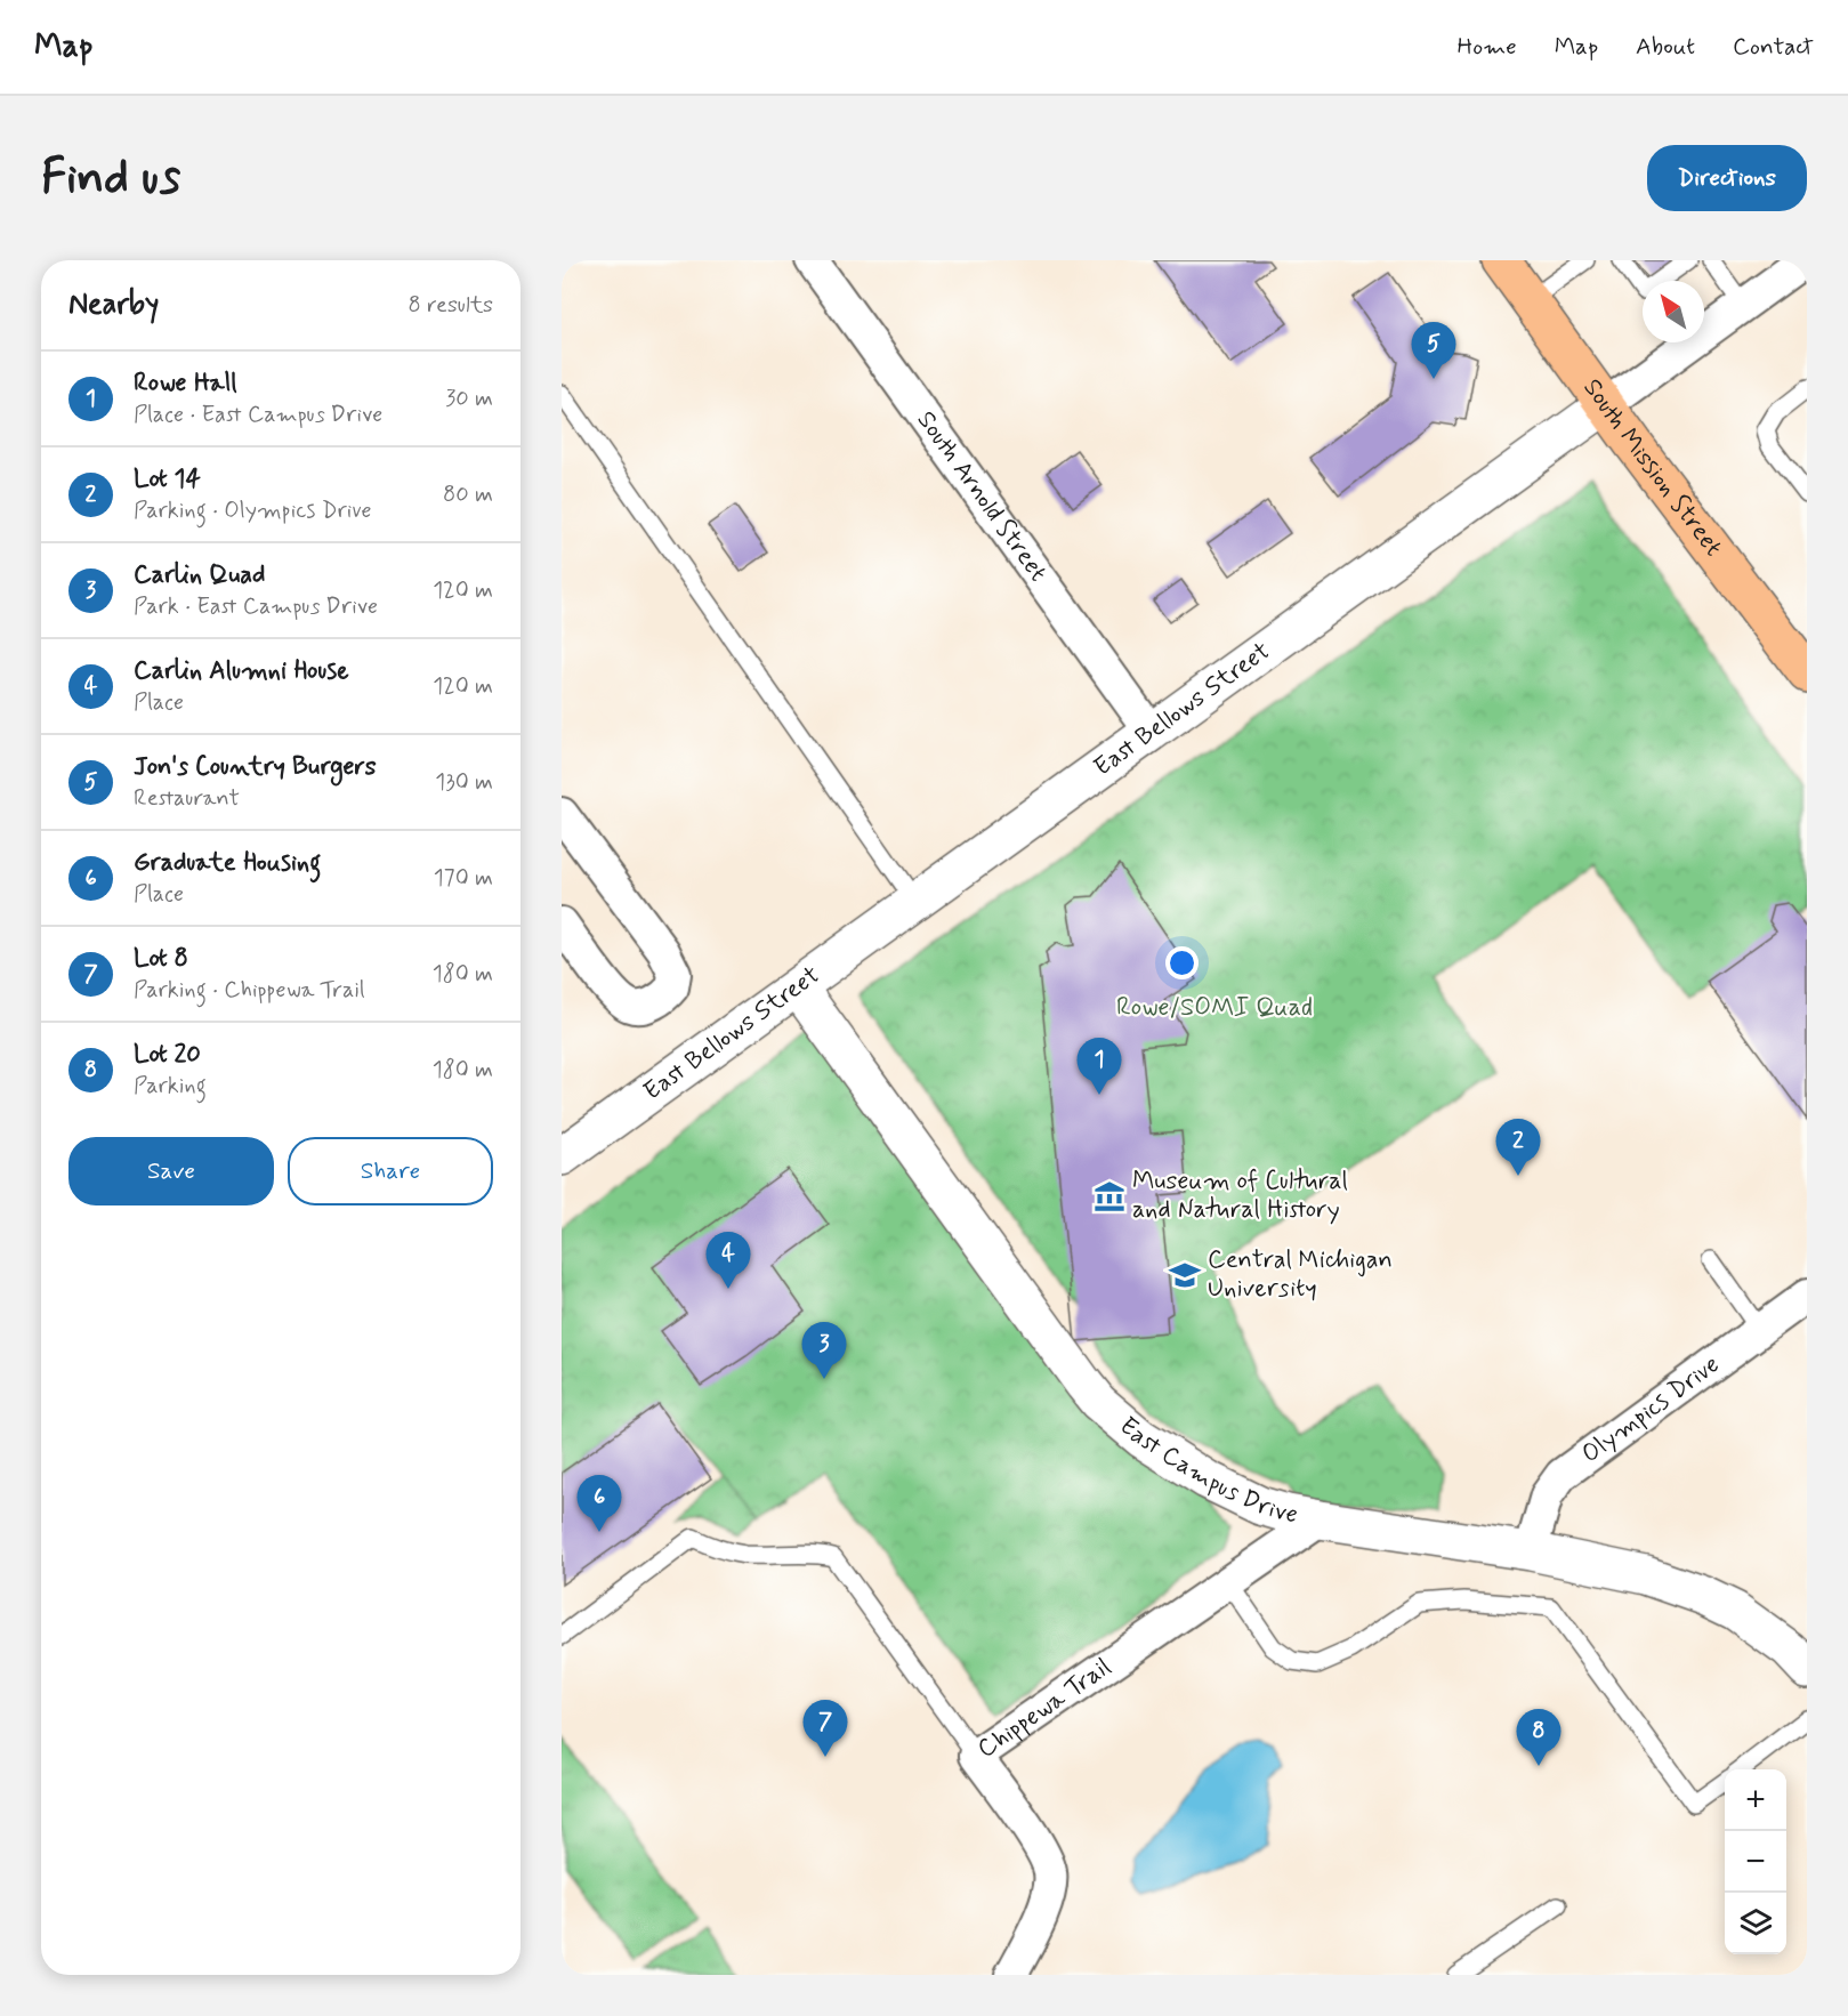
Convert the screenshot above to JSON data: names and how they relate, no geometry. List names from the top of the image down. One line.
{"streets":{"main road":["South Mission Street"],"street":["South Arnold Street","East Bellows Street","Olympics Drive","East Campus Drive","Chippewa Trail"]},"crossings":[["South Mission Street","East Bellows Street"],["South Arnold Street","East Bellows Street"],["East Bellows Street","East Campus Drive"],["Olympics Drive","East Campus Drive"],["East Campus Drive","Chippewa Trail"]],"parks":["Rowe/SOMI Quad"],"places":{"museum":["Museum of Cultural and Natural History"],"school or university":["Central Michigan University"]},"north":"top left","page":{"header":"Map","nav":["Home","Map","About","Contact"],"buttons":["Directions",["Save","Share"]],"title":"Find us","heading":["Nearby","8 results"],"pins":["5","1","2","4","3","6","7","8"],"list":[{"mark":"1","name":"Rowe Hall","note":"Place · East Campus Drive","value":"30 m"},{"mark":"2","name":"Lot 14","note":"Parking · Olympics Drive","value":"80 m"},{"mark":"3","name":"Carlin Quad","note":"Park · East Campus Drive","value":"120 m"},{"mark":"4","name":"Carlin Alumni House","note":"Place","value":"120 m"},{"mark":"5","name":"Jon's Country Burgers","note":"Restaurant","value":"130 m"},{"mark":"6","name":"Graduate Housing","note":"Place","value":"170 m"},{"mark":"7","name":"Lot 8","note":"Parking · Chippewa Trail","value":"180 m"},{"mark":"8","name":"Lot 20","note":"Parking","value":"180 m"}],"map_buttons":["+","−"]}}
